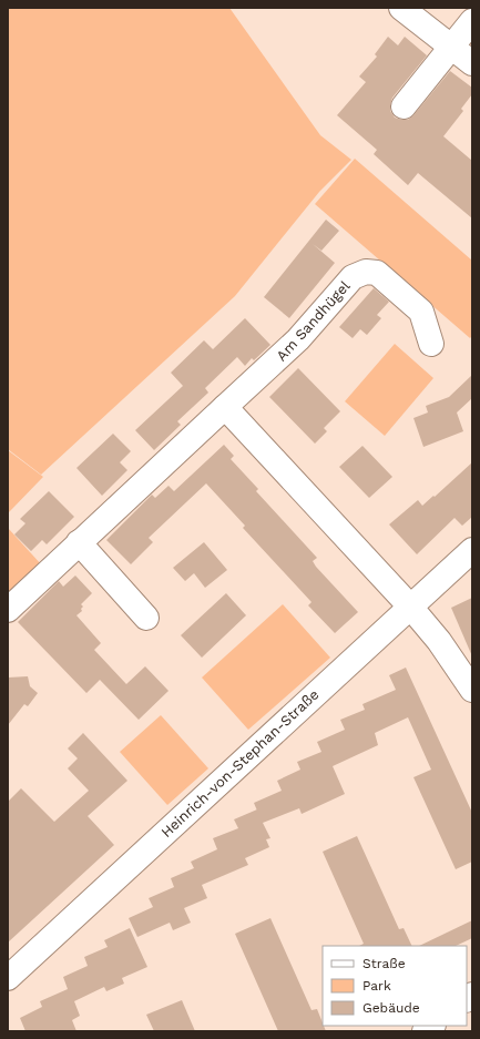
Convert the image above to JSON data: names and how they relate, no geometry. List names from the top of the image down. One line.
{"streets":{"street":["Am Sandhügel","Heinrich-von-Stephan-Straße"]},"legend":["Straße","Park","Gebäude"]}
